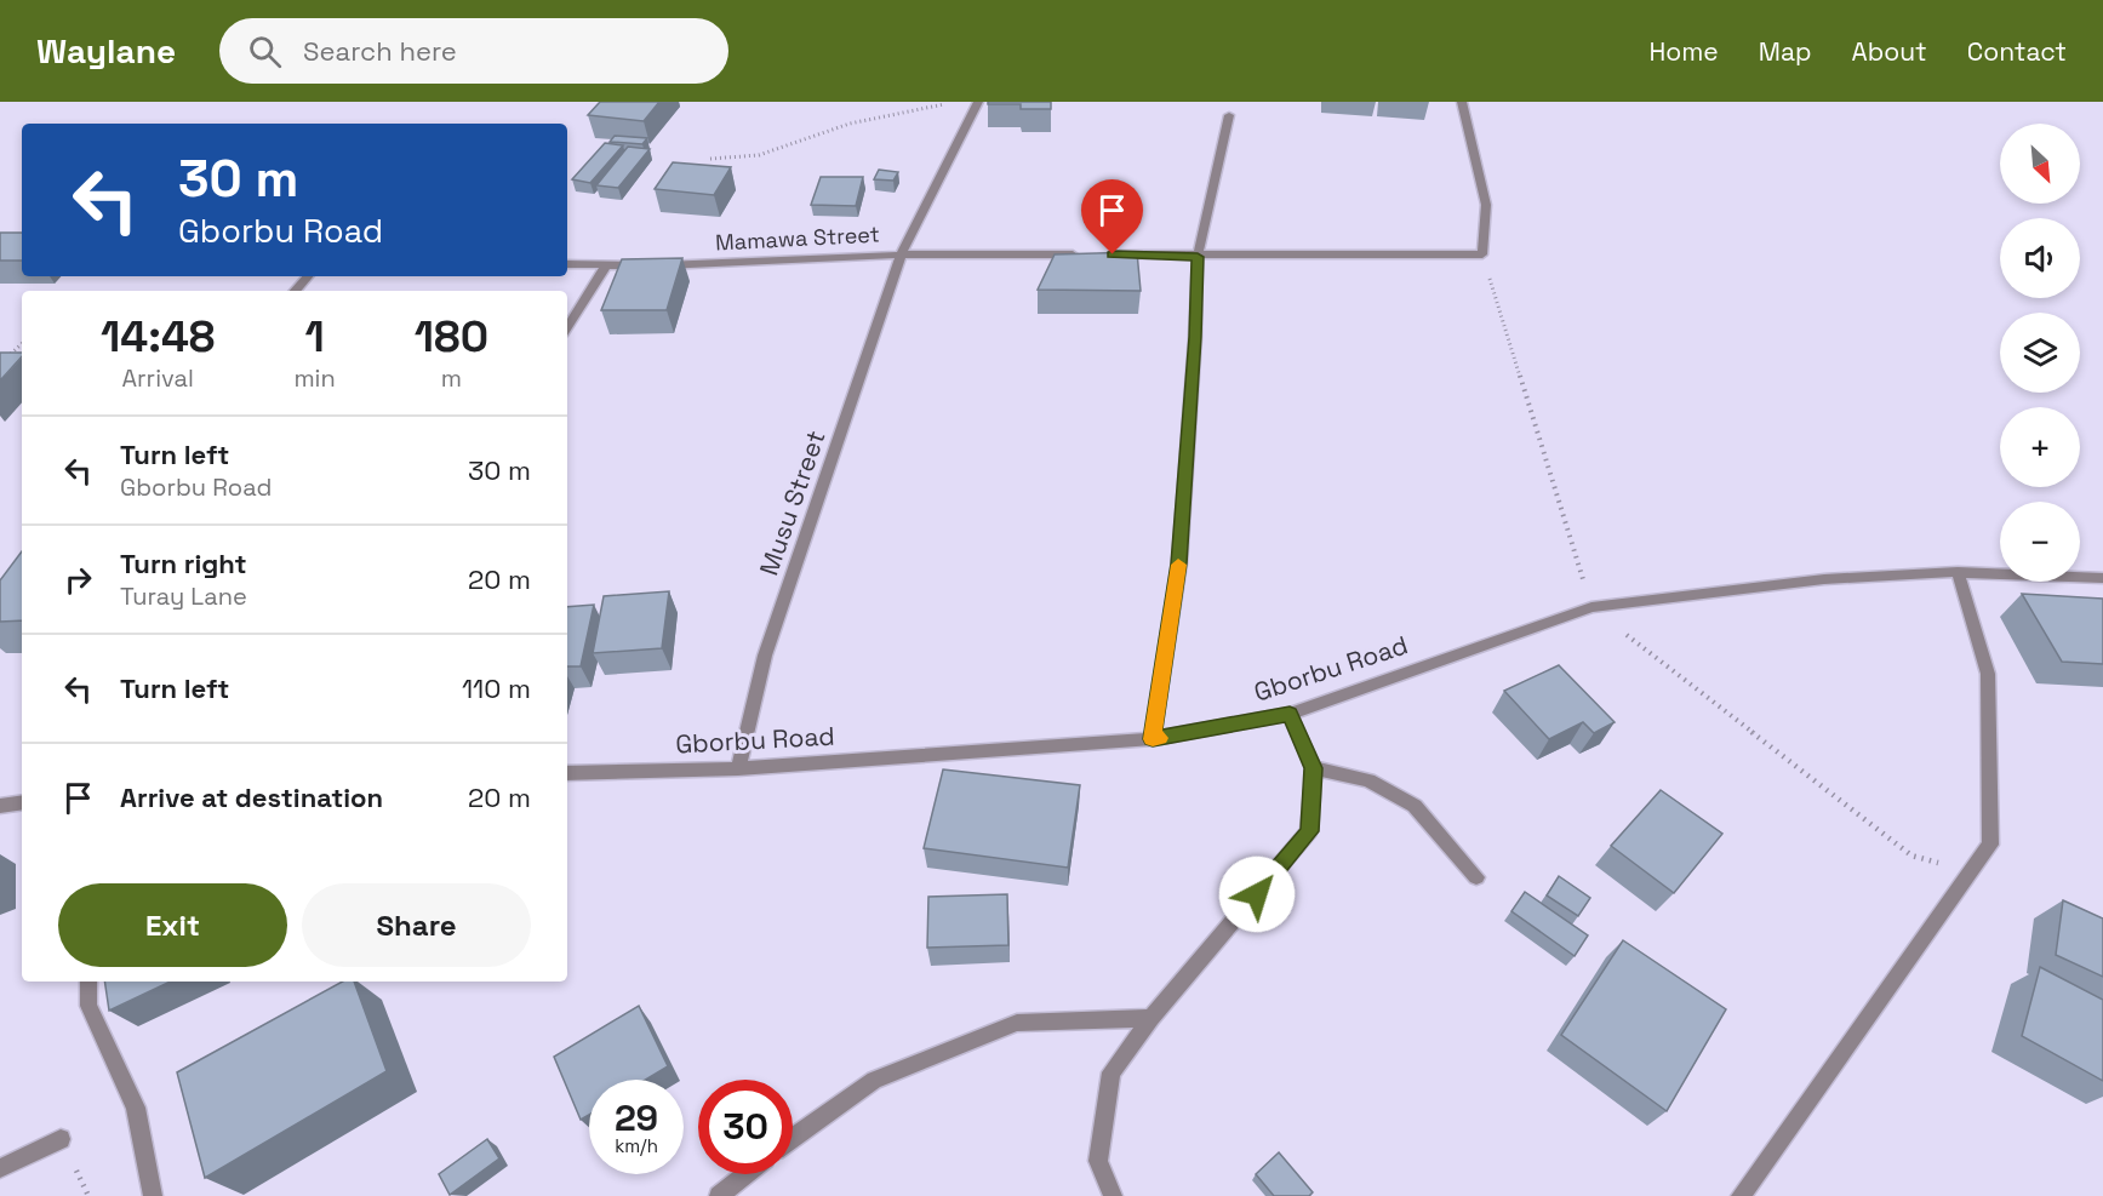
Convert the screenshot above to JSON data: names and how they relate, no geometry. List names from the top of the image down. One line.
{"streets":{"street":["Mamawa Street","Musu Street","Gborbu Road"]},"crossings":[["Mamawa Street","Musu Street"],["Musu Street","Gborbu Road"]],"north":"bottom right","page":{"header":"Waylane","search":"Search here","nav":["Home","Map","About","Contact"],"map_buttons":["+","−"],"turn":["30 m","Gborbu Road"],"eta":["14:48","Arrival","1","min","180","m"],"list":[{"name":"Turn left","note":"Gborbu Road","value":"30 m"},{"name":"Turn right","note":"Turay Lane","value":"20 m"},{"name":"Turn left","value":"110 m"},{"name":"Arrive at destination","value":"20 m"}],"buttons":["Exit","Share"],"speed":"29 km/h","limit":"30"}}
